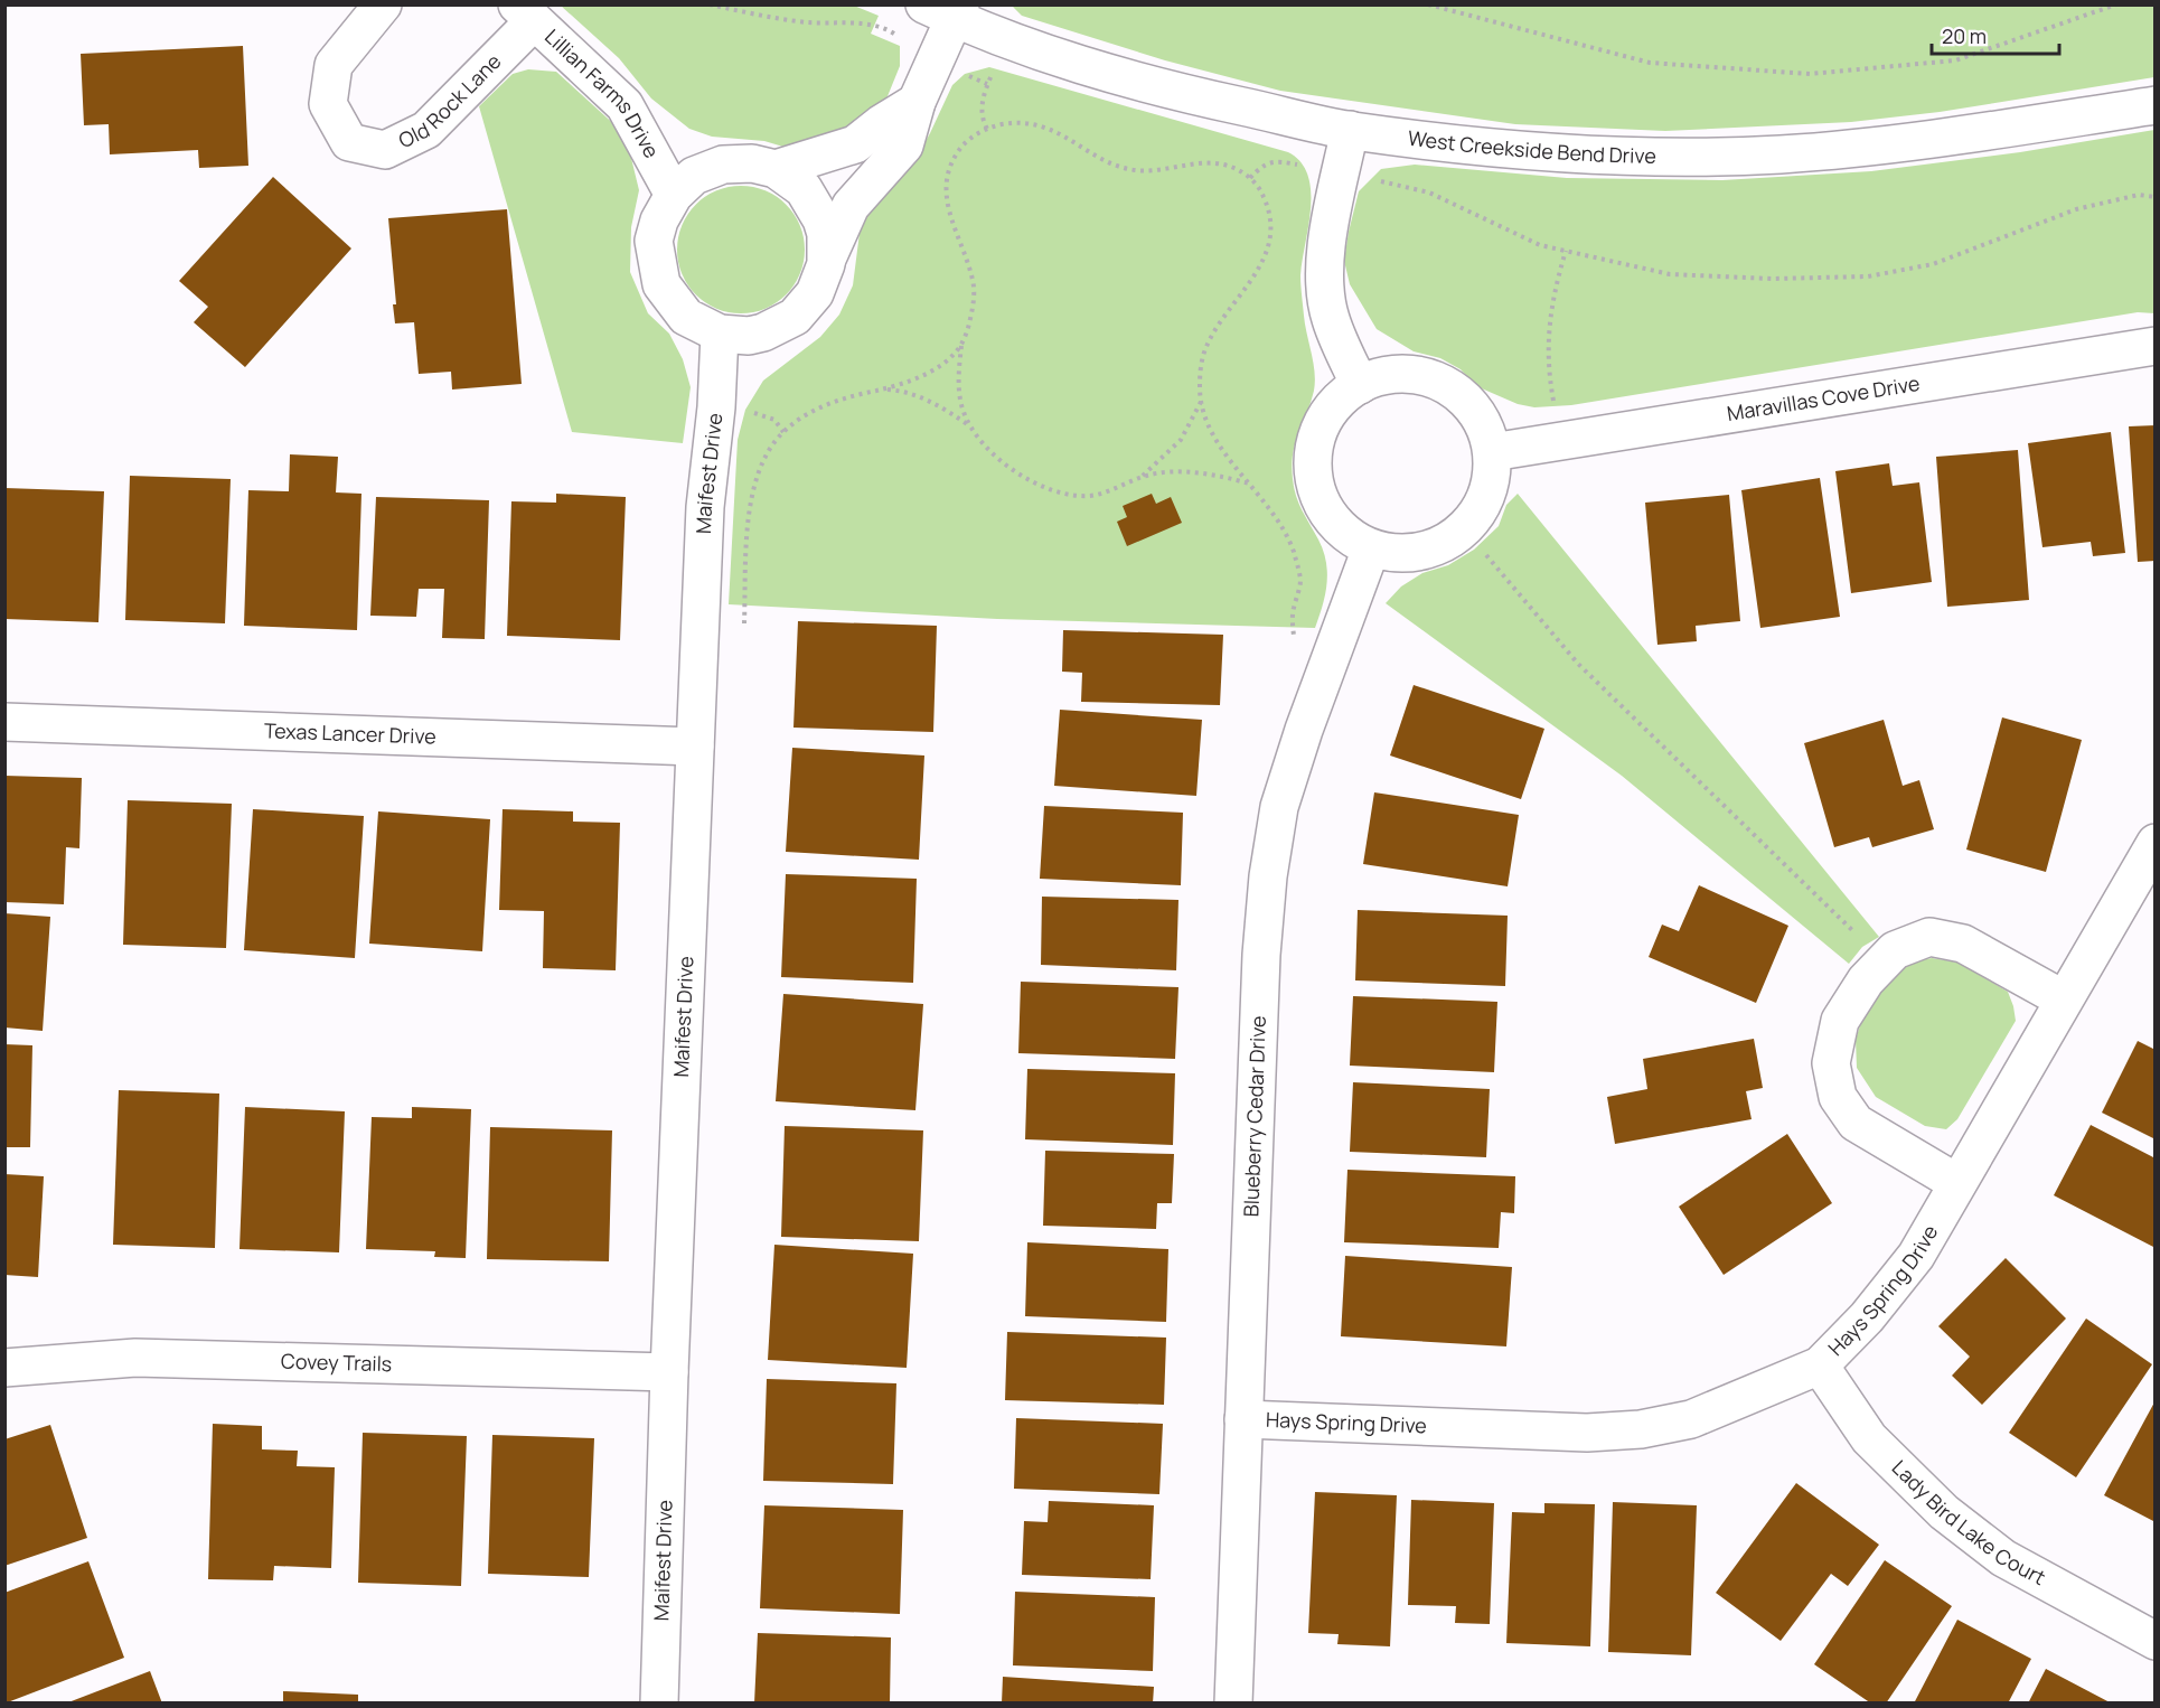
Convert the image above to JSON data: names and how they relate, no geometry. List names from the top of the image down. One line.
{"streets":{"street":["Lillian Farms Drive","Old Rock Lane","West Creekside Bend Drive","Maravillas Cove Drive","Maifest Drive","Texas Lancer Drive","Blueberry Cedar Drive","Hays Spring Drive","Covey Trails","Lady Bird Lake Court"]},"crossings":[["Lillian Farms Drive","Old Rock Lane"],["Lillian Farms Drive","Maifest Drive"],["Maravillas Cove Drive","Blueberry Cedar Drive"],["Maifest Drive","Texas Lancer Drive"],["Maifest Drive","Covey Trails"],["Blueberry Cedar Drive","Hays Spring Drive"],["Hays Spring Drive","Lady Bird Lake Court"]],"scale_bar":"20 m"}
